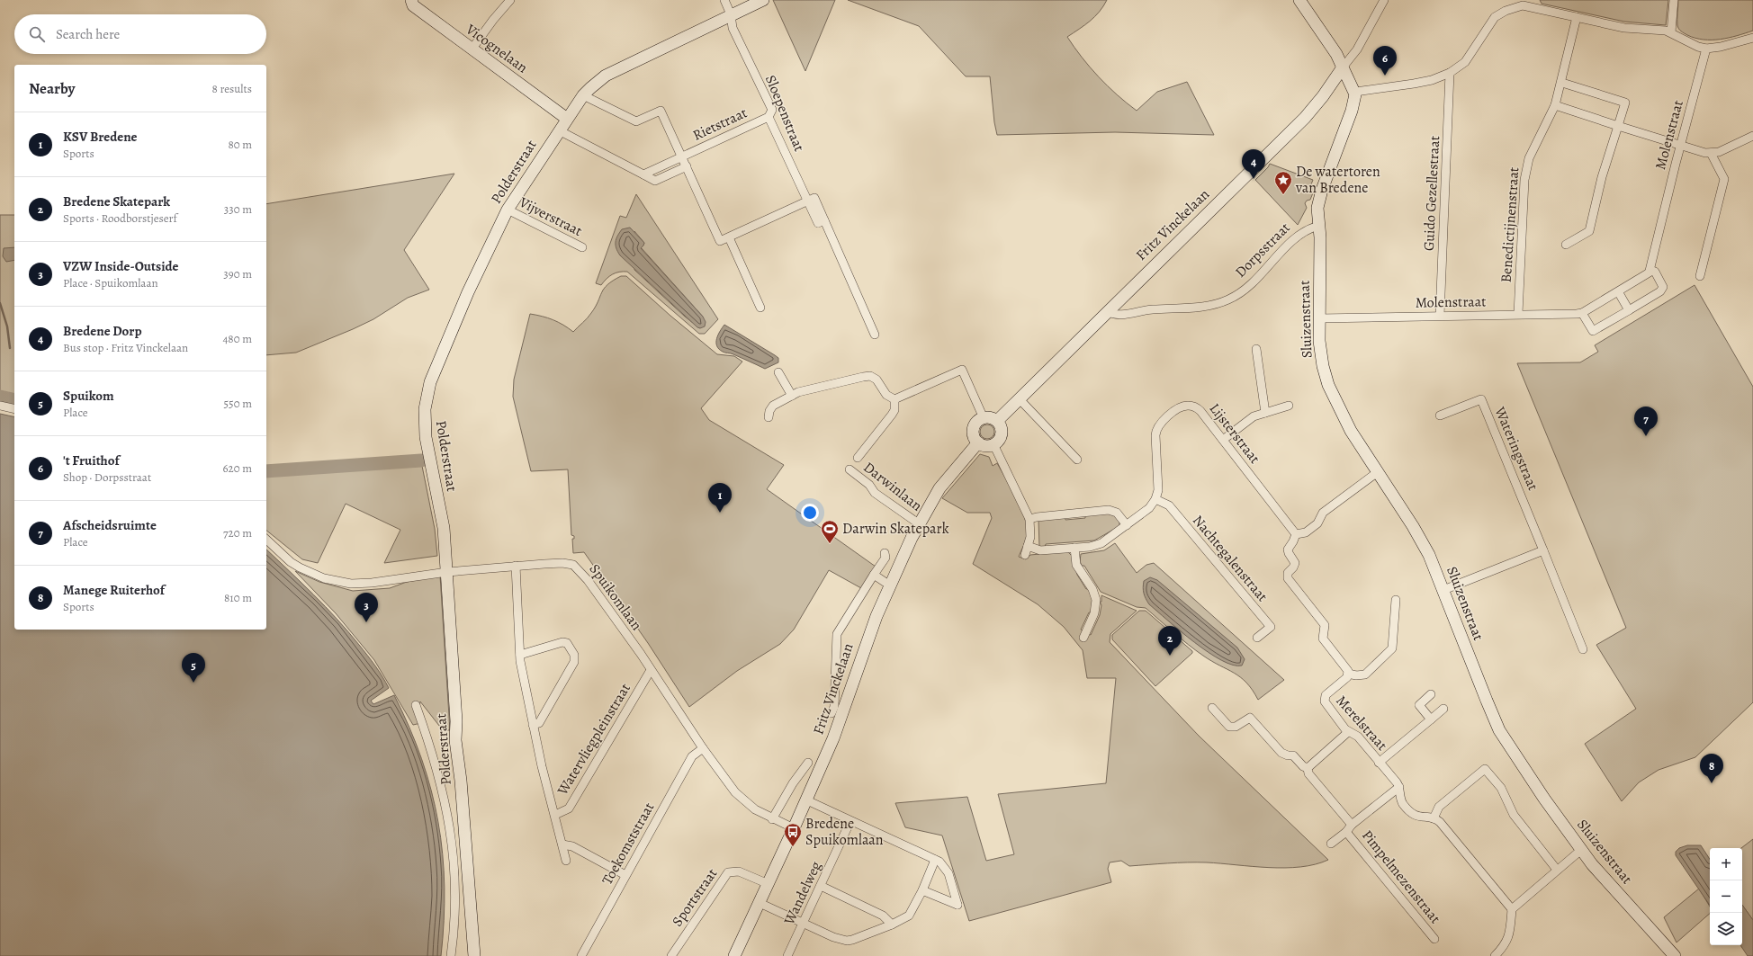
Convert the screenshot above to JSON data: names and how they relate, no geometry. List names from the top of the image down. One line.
{"streets":{"street":["Vicognelaan","Sloepenstraat","Rietstraat","Molenstraat","Polderstraat","Guido Gezellestraat","Vijverstraat","Fritz Vinckelaan","Benedictijnenstraat","Dorpsstraat","Sluizenstraat","Lijsterstraat","Wateringstraat","Darwinlaan","Nachtegalenstraat","Spuikomlaan","Merelstraat","Watervliegpleinstraat","Toekomststraat","Pimpelmezenstraat","Wandelweg","Sportstraat"]},"crossings":[["Vicognelaan","Polderstraat"],["Sloepenstraat","Rietstraat"],["Sloepenstraat","Polderstraat"],["Molenstraat","Guido Gezellestraat"],["Molenstraat","Benedictijnenstraat"],["Molenstraat","Sluizenstraat"],["Polderstraat","Vijverstraat"],["Polderstraat","Spuikomlaan"],["Fritz Vinckelaan","Dorpsstraat"],["Fritz Vinckelaan","Darwinlaan"],["Fritz Vinckelaan","Spuikomlaan"],["Fritz Vinckelaan","Sportstraat"],["Dorpsstraat","Sluizenstraat"],["Lijsterstraat","Nachtegalenstraat"],["Lijsterstraat","Merelstraat"],["Spuikomlaan","Watervliegpleinstraat"],["Spuikomlaan","Toekomststraat"]],"places":{"place":["De watertoren van Bredene"],"sports":["Darwin Skatepark"],"bus stop":["Bredene Spuikomlaan"]},"page":{"search":"Search here","pins":["6","4","7","1","3","2","5","8"],"heading":["Nearby","8 results"],"list":[{"mark":"1","name":"KSV Bredene","note":"Sports","value":"80 m"},{"mark":"2","name":"Bredene Skatepark","note":"Sports · Roodborstjeserf","value":"330 m"},{"mark":"3","name":"VZW Inside-Outside","note":"Place · Spuikomlaan","value":"390 m"},{"mark":"4","name":"Bredene Dorp","note":"Bus stop · Fritz Vinckelaan","value":"480 m"},{"mark":"5","name":"Spuikom","note":"Place","value":"550 m"},{"mark":"6","name":"'t Fruithof","note":"Shop · Dorpsstraat","value":"620 m"},{"mark":"7","name":"Afscheidsruimte","note":"Place","value":"720 m"},{"mark":"8","name":"Manege Ruiterhof","note":"Sports","value":"810 m"}],"map_buttons":["+","−"]}}
